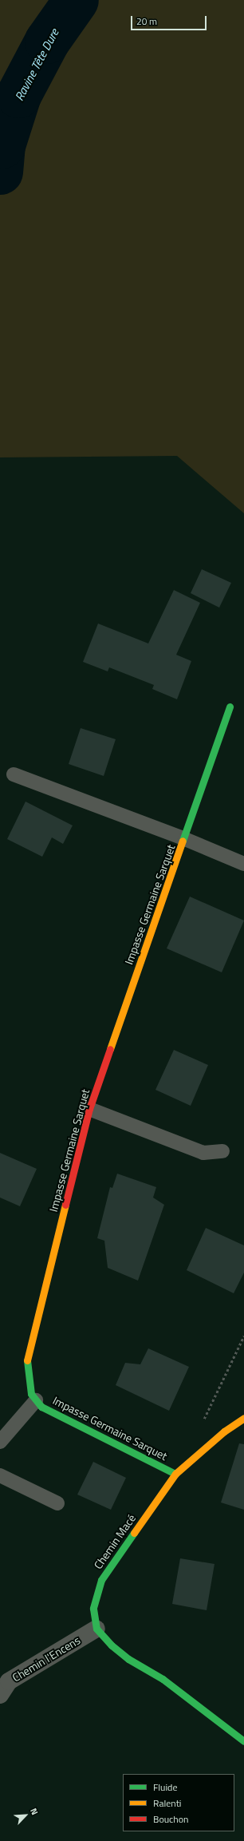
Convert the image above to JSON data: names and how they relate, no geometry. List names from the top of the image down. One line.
{"streets":{"street":["Impasse Germaine Sarquet","Chemin Macé","Chemin l'Encens"]},"crossings":[["Impasse Germaine Sarquet","Chemin Macé"],["Chemin Macé","Chemin l'Encens"]],"water":["Ravine Tête Dure"],"legend":["Fluide","Ralenti","Bouchon"],"scale_bar":"20 m","north":"top right"}
